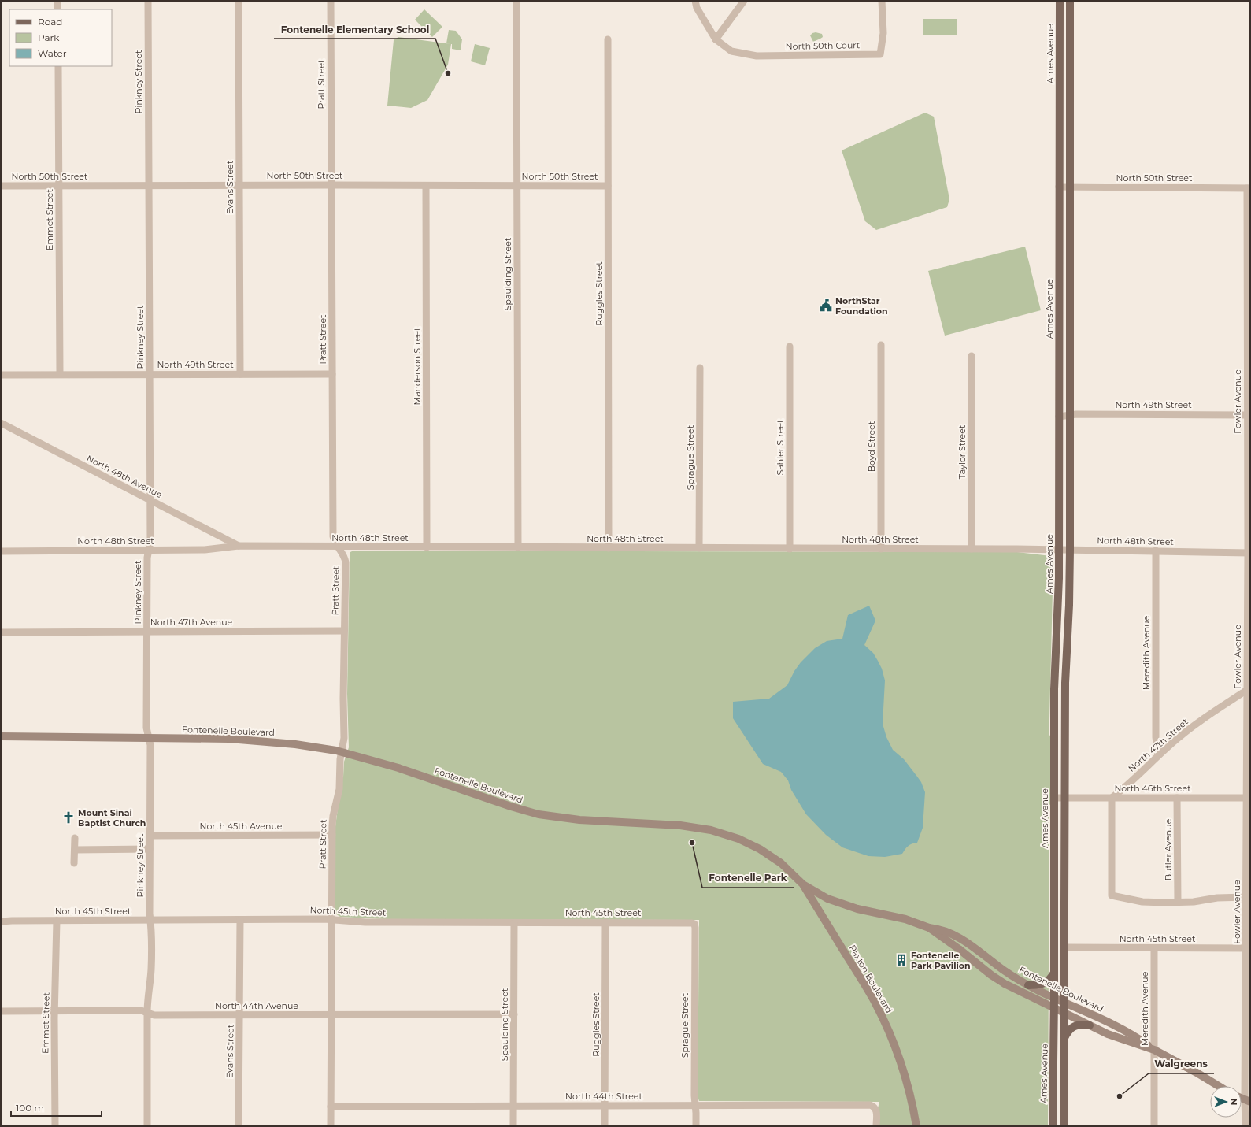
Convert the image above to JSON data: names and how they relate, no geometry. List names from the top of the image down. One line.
{"streets":{"main road":["Ames Avenue","Fontenelle Boulevard","Paxton Boulevard"],"street":["North 50th Court","Pinkney Street","Pratt Street","North 50th Street","Evans Street","Emmet Street","Spaulding Street","Ruggles Street","North 49th Street","Manderson Street","Fowler Avenue","Boyd Street","Sahler Street","Taylor Street","Sprague Street","North 48th Avenue","North 48th Street","North 47th Avenue","Meredith Avenue","North 47th Street","North 46th Street","North 45th Avenue","Butler Avenue","North 45th Street","North 44th Avenue","North 44th Street"]},"crossings":[["Ames Avenue","North 50th Street"],["Ames Avenue","North 49th Street"],["Ames Avenue","North 48th Street"],["Ames Avenue","Fontenelle Boulevard"],["Ames Avenue","North 46th Street"],["Pinkney Street","North 50th Street"],["Pinkney Street","North 49th Street"],["Pinkney Street","North 48th Avenue"],["Pinkney Street","North 48th Street"],["Pinkney Street","North 47th Avenue"],["Pinkney Street","Fontenelle Boulevard"],["Pinkney Street","North 45th Avenue"],["Pinkney Street","North 45th Street"],["Pinkney Street","North 44th Avenue"],["Pratt Street","North 50th Street"],["Pratt Street","North 49th Street"],["Pratt Street","North 48th Street"],["Pratt Street","North 47th Avenue"],["Pratt Street","Fontenelle Boulevard"],["Pratt Street","North 45th Avenue"],["Pratt Street","North 45th Street"],["Pratt Street","North 44th Avenue"],["Pratt Street","North 44th Street"],["North 50th Street","Evans Street"],["North 50th Street","Emmet Street"],["North 50th Street","Spaulding Street"],["North 50th Street","Ruggles Street"],["North 50th Street","Manderson Street"],["North 50th Street","Fowler Avenue"],["Evans Street","North 49th Street"],["Evans Street","North 45th Street"],["Evans Street","North 44th Avenue"],["Emmet Street","North 49th Street"],["Emmet Street","North 45th Street"],["Emmet Street","North 44th Avenue"],["Spaulding Street","North 48th Street"],["Spaulding Street","North 45th Street"],["Spaulding Street","North 44th Avenue"],["Spaulding Street","North 44th Street"],["Ruggles Street","North 48th Street"],["Ruggles Street","North 45th Street"],["Ruggles Street","North 44th Street"],["North 49th Street","Fowler Avenue"],["Manderson Street","North 48th Street"],["Fowler Avenue","North 48th Street"],["Fowler Avenue","North 47th Street"],["Fowler Avenue","North 46th Street"],["Fowler Avenue","North 45th Street"],["Boyd Street","North 48th Street"],["Sahler Street","North 48th Street"],["Taylor Street","North 48th Street"],["Sprague Street","North 48th Street"],["Sprague Street","North 45th Street"],["Sprague Street","North 44th Street"],["North 48th Avenue","North 48th Street"],["North 48th Street","Meredith Avenue"],["Meredith Avenue","Fontenelle Boulevard"],["Meredith Avenue","North 47th Street"],["Meredith Avenue","North 45th Street"],["Fontenelle Boulevard","Paxton Boulevard"],["North 47th Street","North 46th Street"],["North 46th Street","Butler Avenue"]],"places":{"other":["Fontenelle Elementary School","Fontenelle Park","Walgreens"],"public building":["NorthStar Foundation"],"church":["Mount Sinai Baptist Church"],"building":["Fontenelle Park Pavilion"]},"legend":["Road","Park","Water"],"scale_bar":"100 m","north":"right"}
